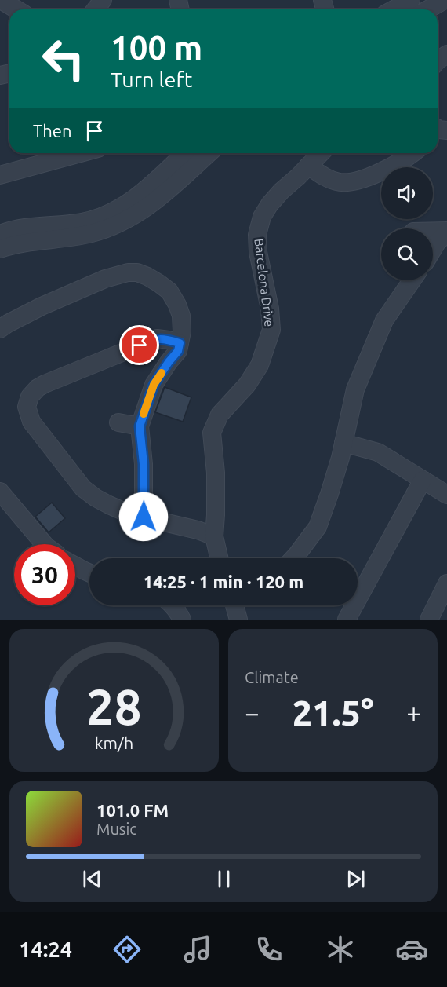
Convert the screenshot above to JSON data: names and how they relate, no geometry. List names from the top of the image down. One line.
{"streets":{"street":["Barcelona Drive"]},"page":{"turn":["100 m","Turn left"],"then":"Then","limit":"30","trip":"14:25 · 1 min · 120 m","tile":"Climate","heat":["−","21.5°","+"],"song":["101.0 FM","Music"],"tabs":"14:24","gauge":["28","km/h"]}}
